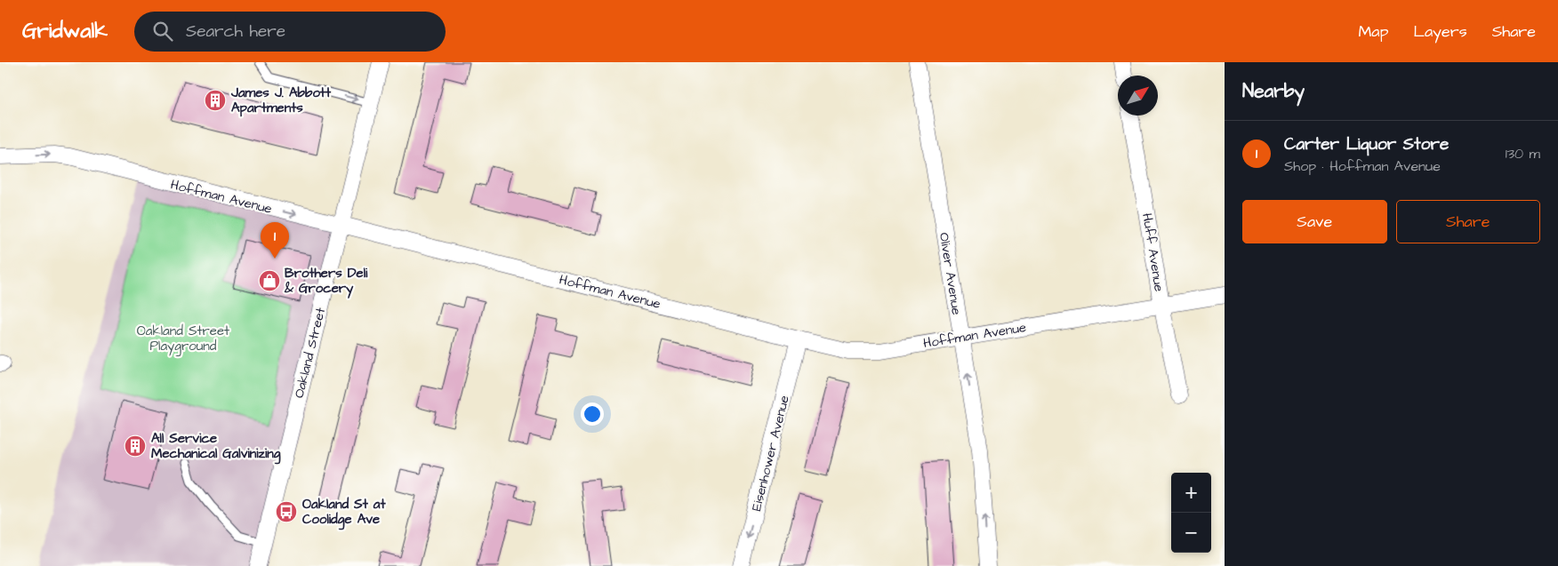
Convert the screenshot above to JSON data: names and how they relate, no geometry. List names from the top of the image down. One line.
{"streets":{"street":["Hoffman Avenue","Huff Avenue","Oliver Avenue","Oakland Street","Eisenhower Avenue"]},"crossings":[["Hoffman Avenue","Huff Avenue"],["Hoffman Avenue","Oliver Avenue"],["Hoffman Avenue","Oakland Street"],["Hoffman Avenue","Eisenhower Avenue"]],"one_way":["Oliver Avenue","Eisenhower Avenue"],"parks":["Oakland Street Playground"],"places":{"building":["James J. Abbott Apartments","All Service Mechanical Galvinizing"],"shop":["Brothers Deli & Grocery"],"bus stop":["Oakland St at Coolidge Ave"]},"north":"top right","page":{"header":"Gridwalk","search":"Search here","nav":["Map","Layers","Share"],"heading":"Nearby","list":[{"mark":"1","name":"Carter Liquor Store","note":"Shop · Hoffman Avenue","value":"130 m"}],"buttons":["Save","Share"],"pins":"1","map_buttons":["+","−"]}}
